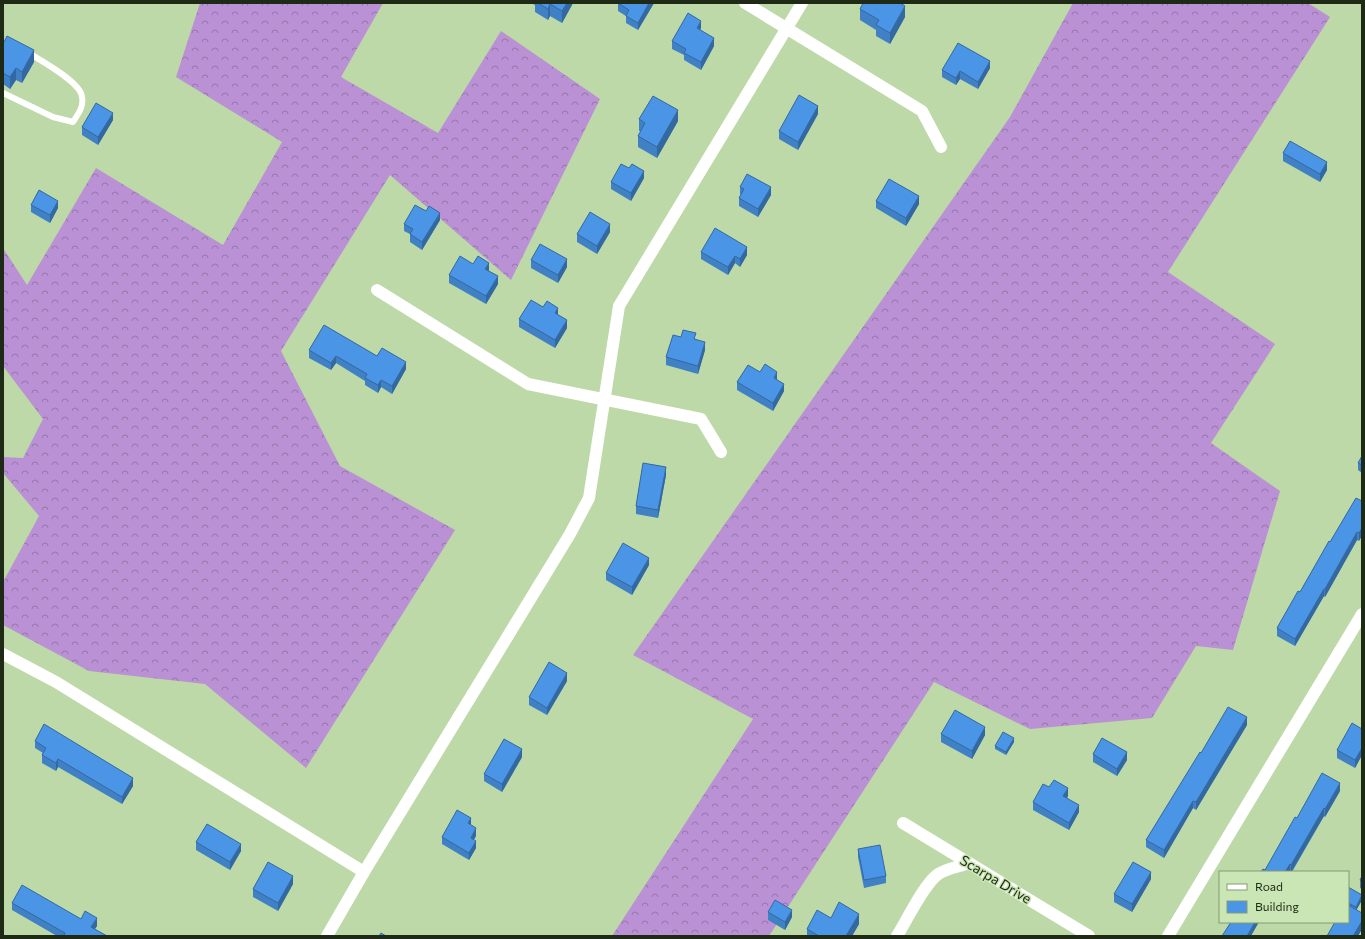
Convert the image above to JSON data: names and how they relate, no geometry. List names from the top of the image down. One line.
{"streets":{"street":["Scarpa Drive"]},"legend":["Road","Building"]}
